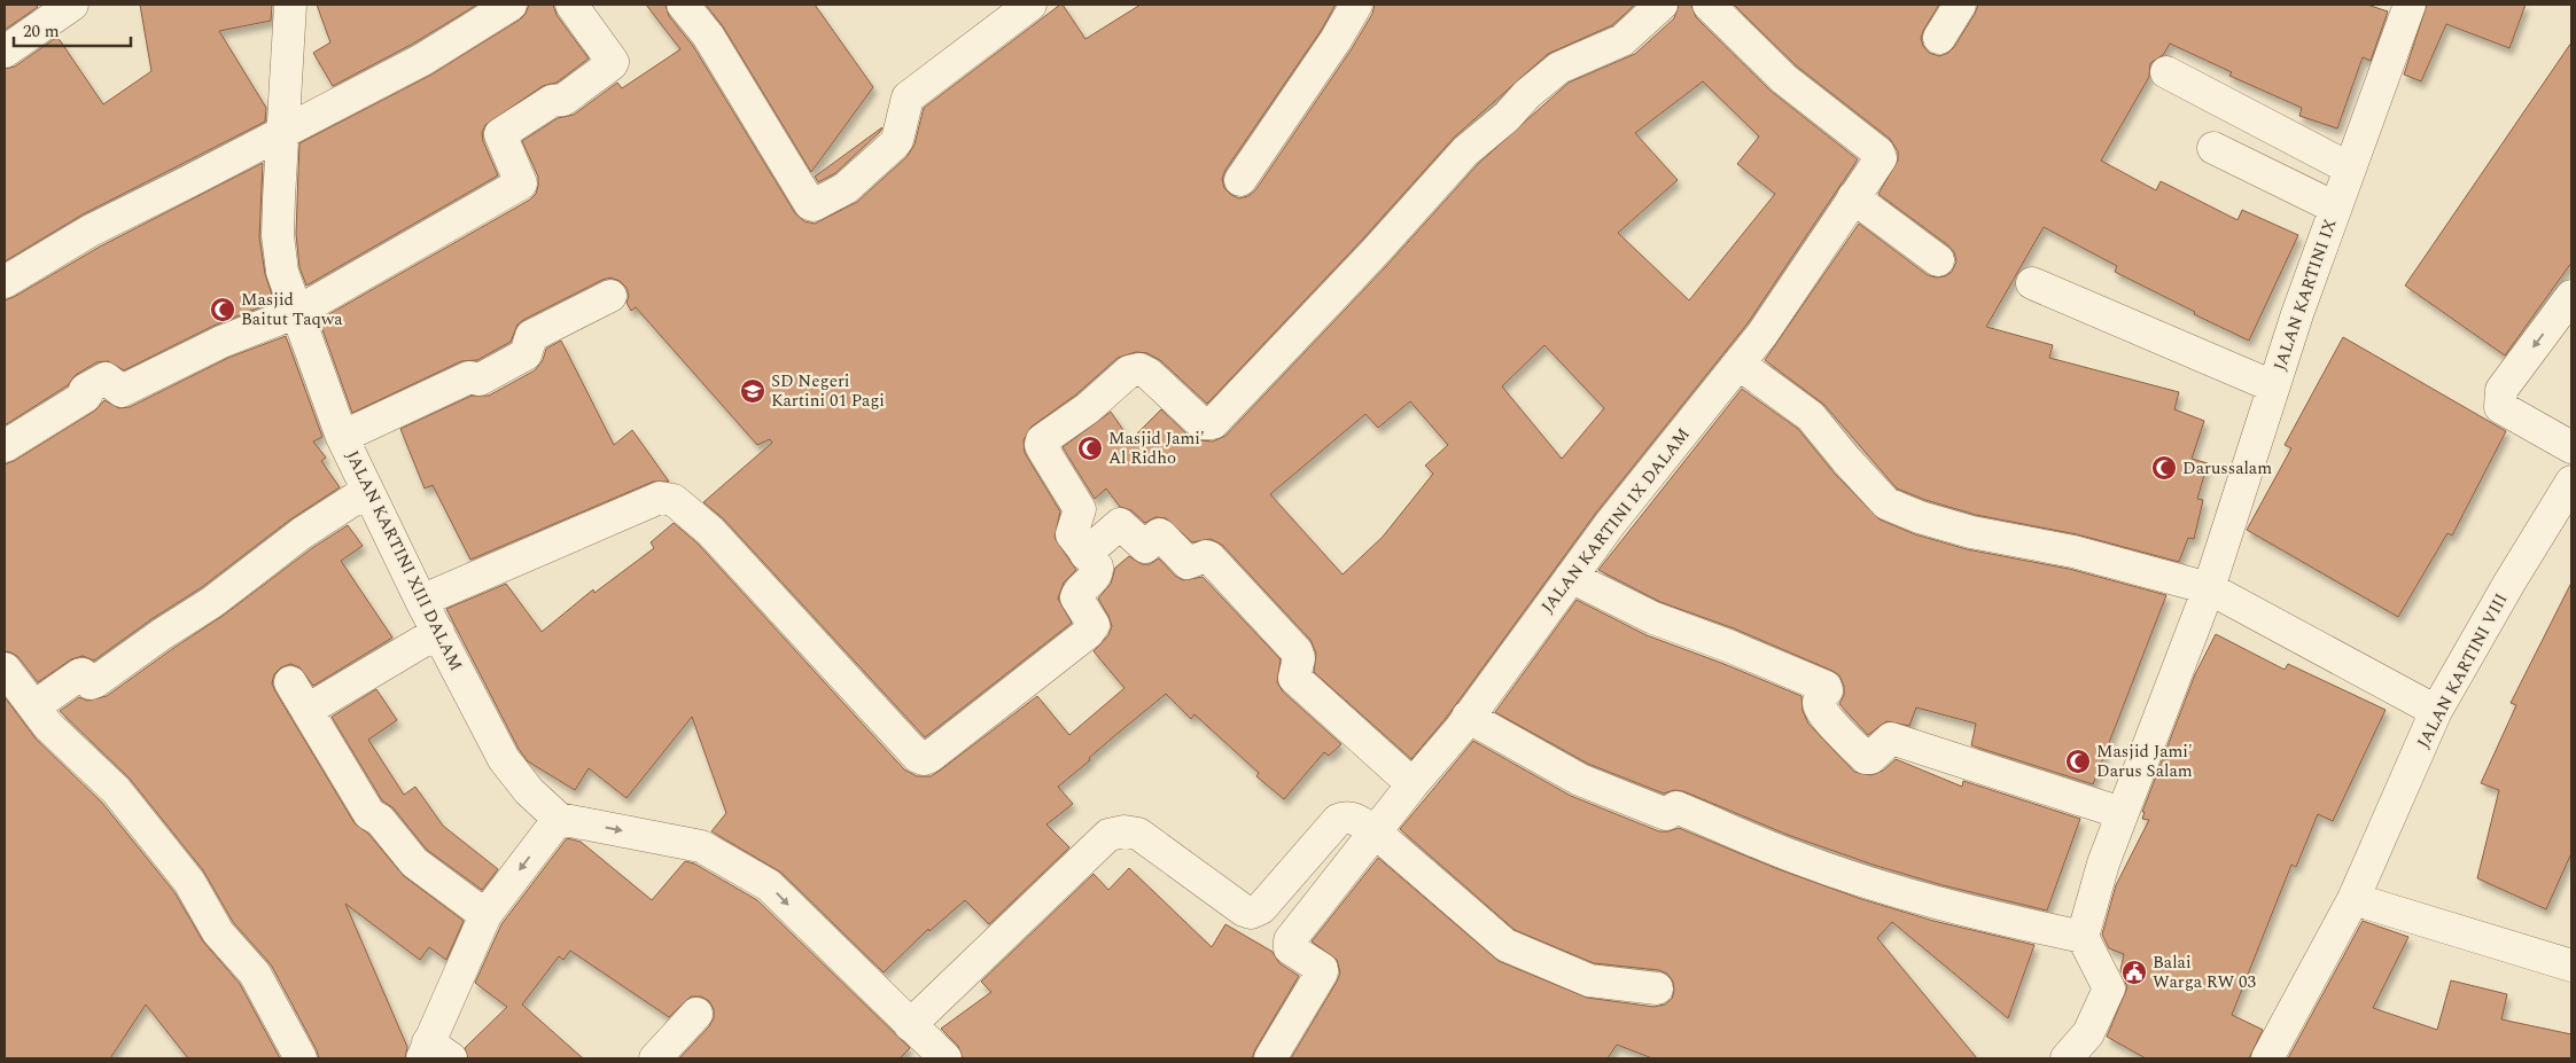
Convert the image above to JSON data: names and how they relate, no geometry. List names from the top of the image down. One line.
{"streets":{"street":["JALAN KARTINI IX","JALAN KARTINI IX DALAM","JALAN KARTINI XIII DALAM","JALAN KARTINI VIII"]},"places":{"mosque":["Masjid Baitut Taqwa","Masjid Jami' Al Ridho","Darussalam","Masjid Jami' Darus Salam"],"school or university":["SD Negeri Kartini 01 Pagi"],"public building":["Balai Warga RW 03"]},"scale_bar":"20 m"}
